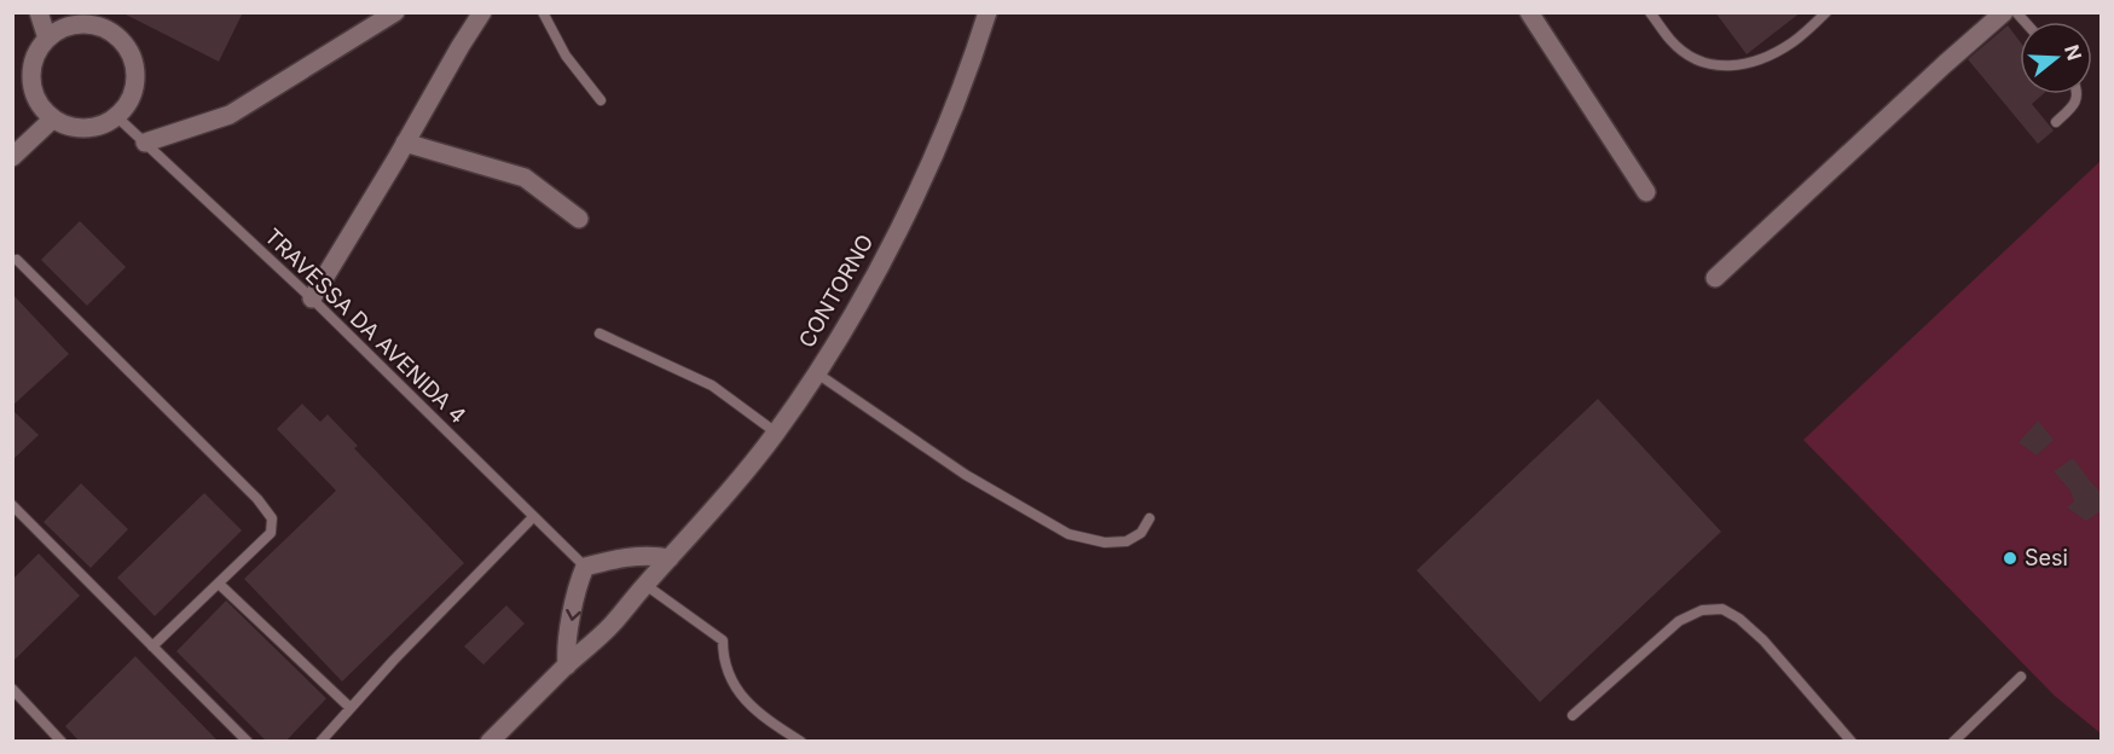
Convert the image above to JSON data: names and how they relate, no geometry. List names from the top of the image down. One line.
{"streets":{"street":["CONTORNO"],"lane":["TRAVESSA DA AVENIDA 4"]},"places":["Sesi"],"north":"right"}
